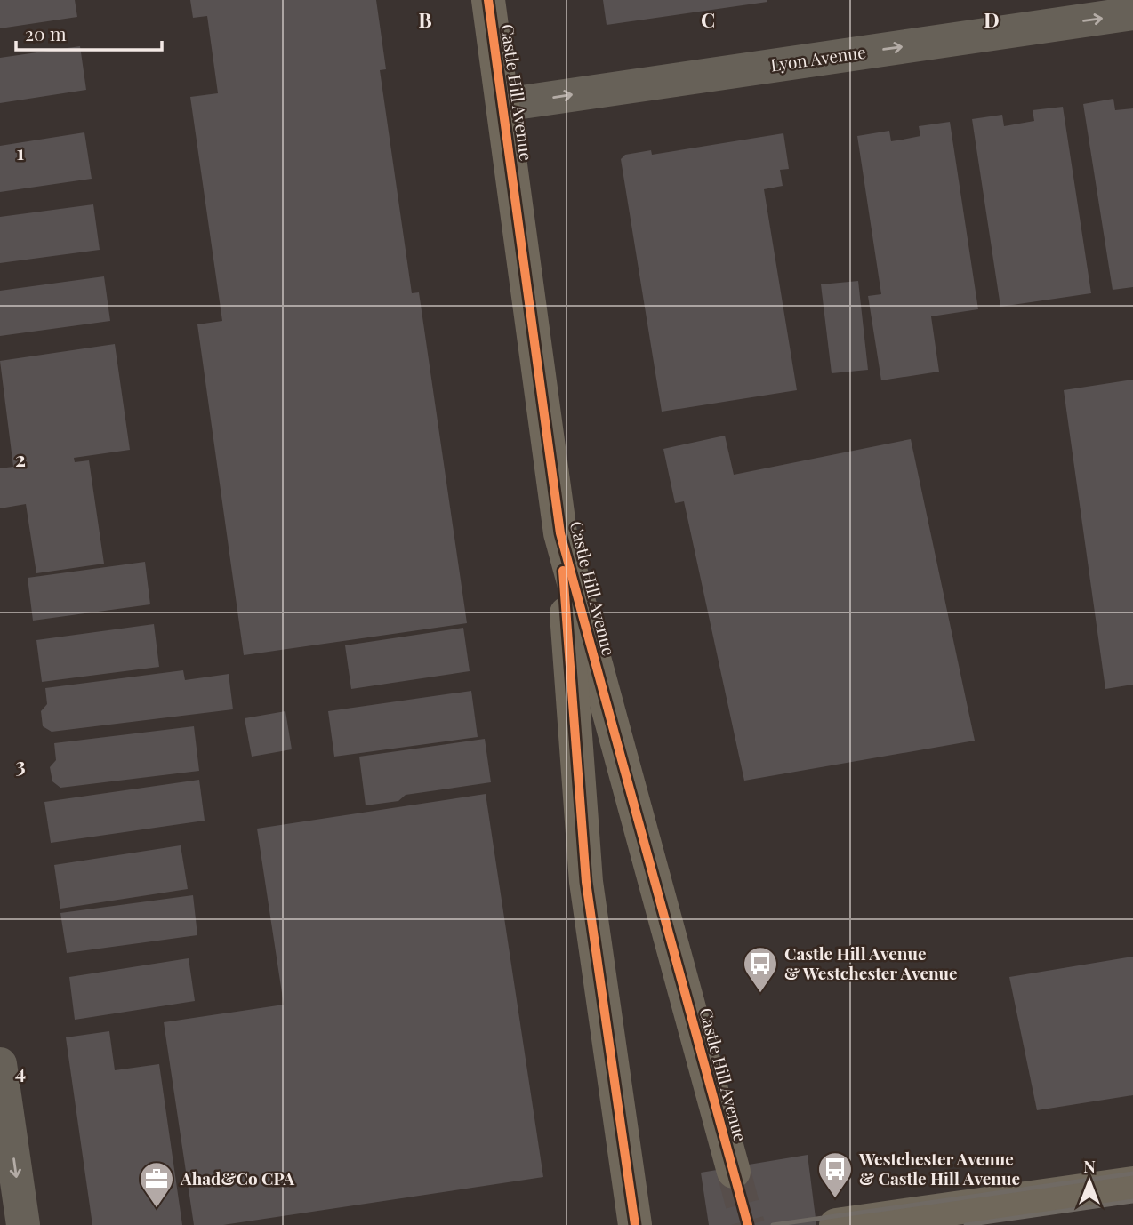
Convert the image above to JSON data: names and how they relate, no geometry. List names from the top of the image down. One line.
{"streets":{"main road":["Castle Hill Avenue"],"street":["Lyon Avenue"]},"crossings":[["Lyon Avenue","Castle Hill Avenue"]],"one_way":["Lyon Avenue"],"places":{"bus stop":["Castle Hill Avenue & Westchester Avenue","Westchester Avenue & Castle Hill Avenue"],"office":["Ahad&Co CPA"]},"scale_bar":"20 m","north":"top","grid":{"columns":["B","C","D"],"rows":["1","2","3","4"]}}
